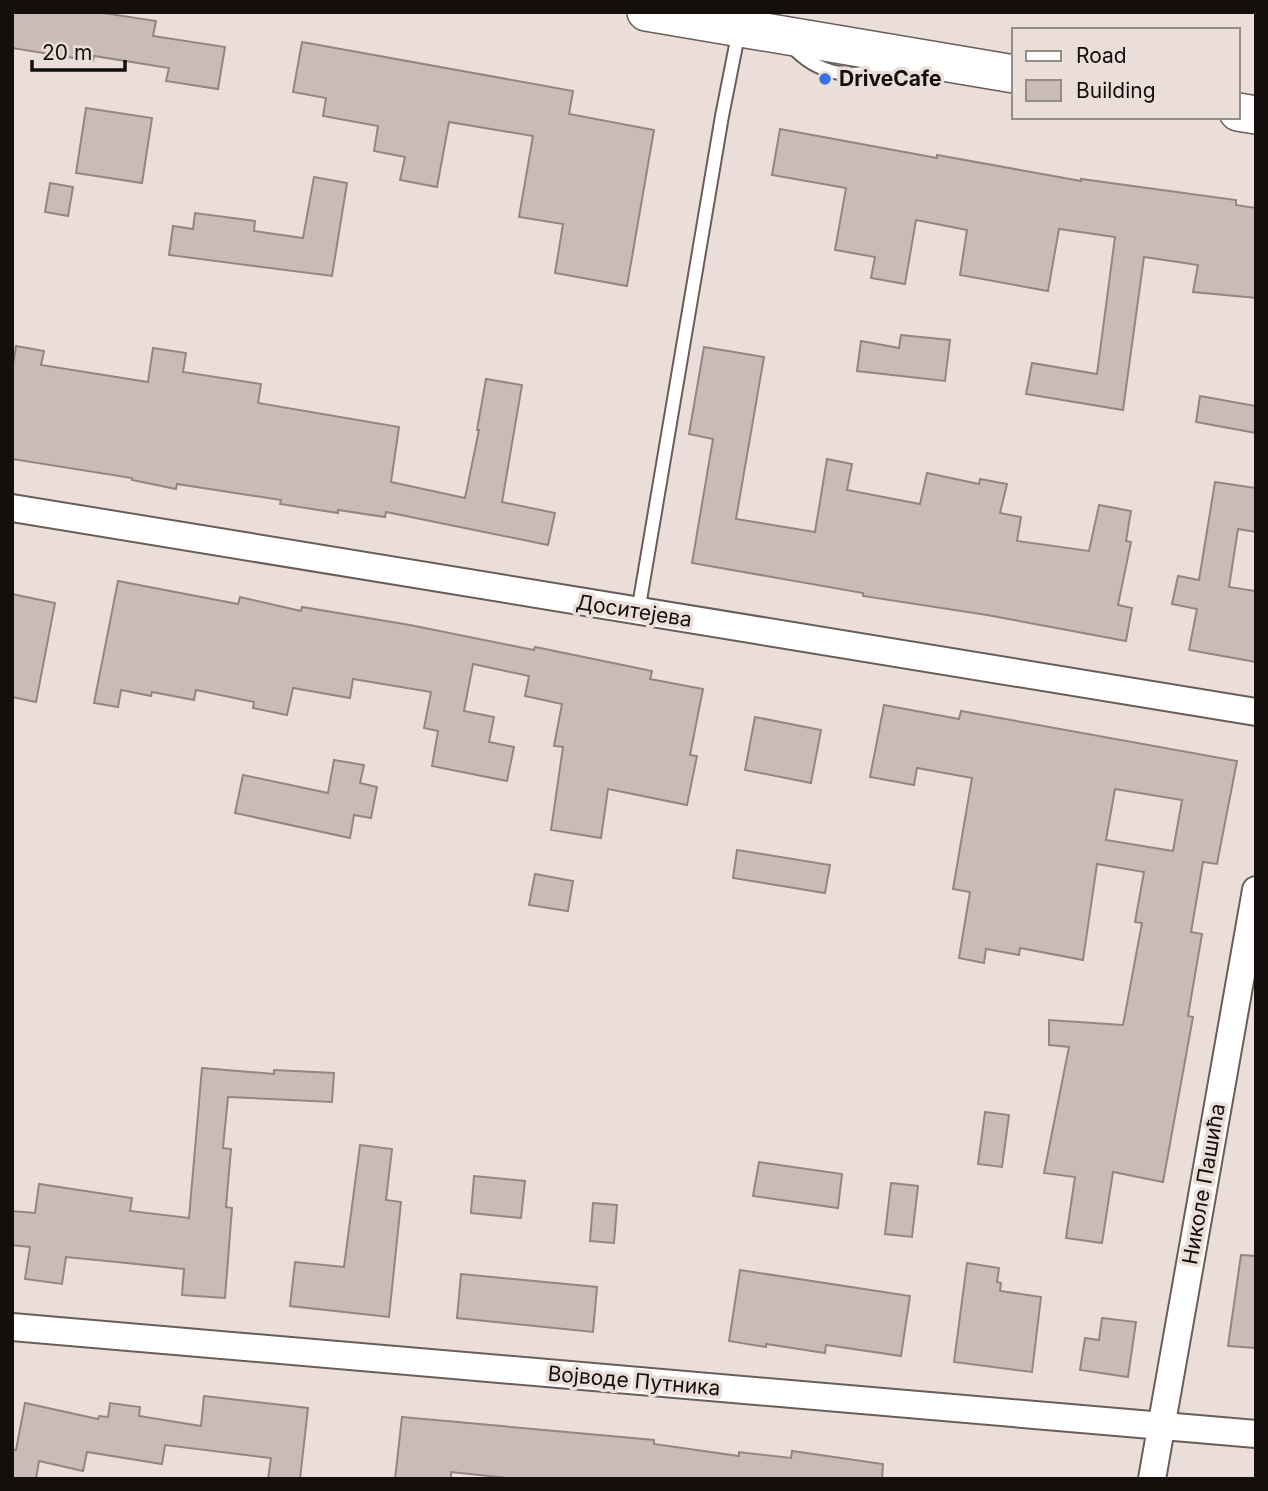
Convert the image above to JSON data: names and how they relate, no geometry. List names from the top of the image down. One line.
{"streets":{"street":["Доситејева","Николе Пашића","Војводе Путника"]},"crossings":[["Николе Пашића","Војводе Путника"]],"places":["DriveCafe"],"legend":["Road","Building"],"scale_bar":"20 m"}
